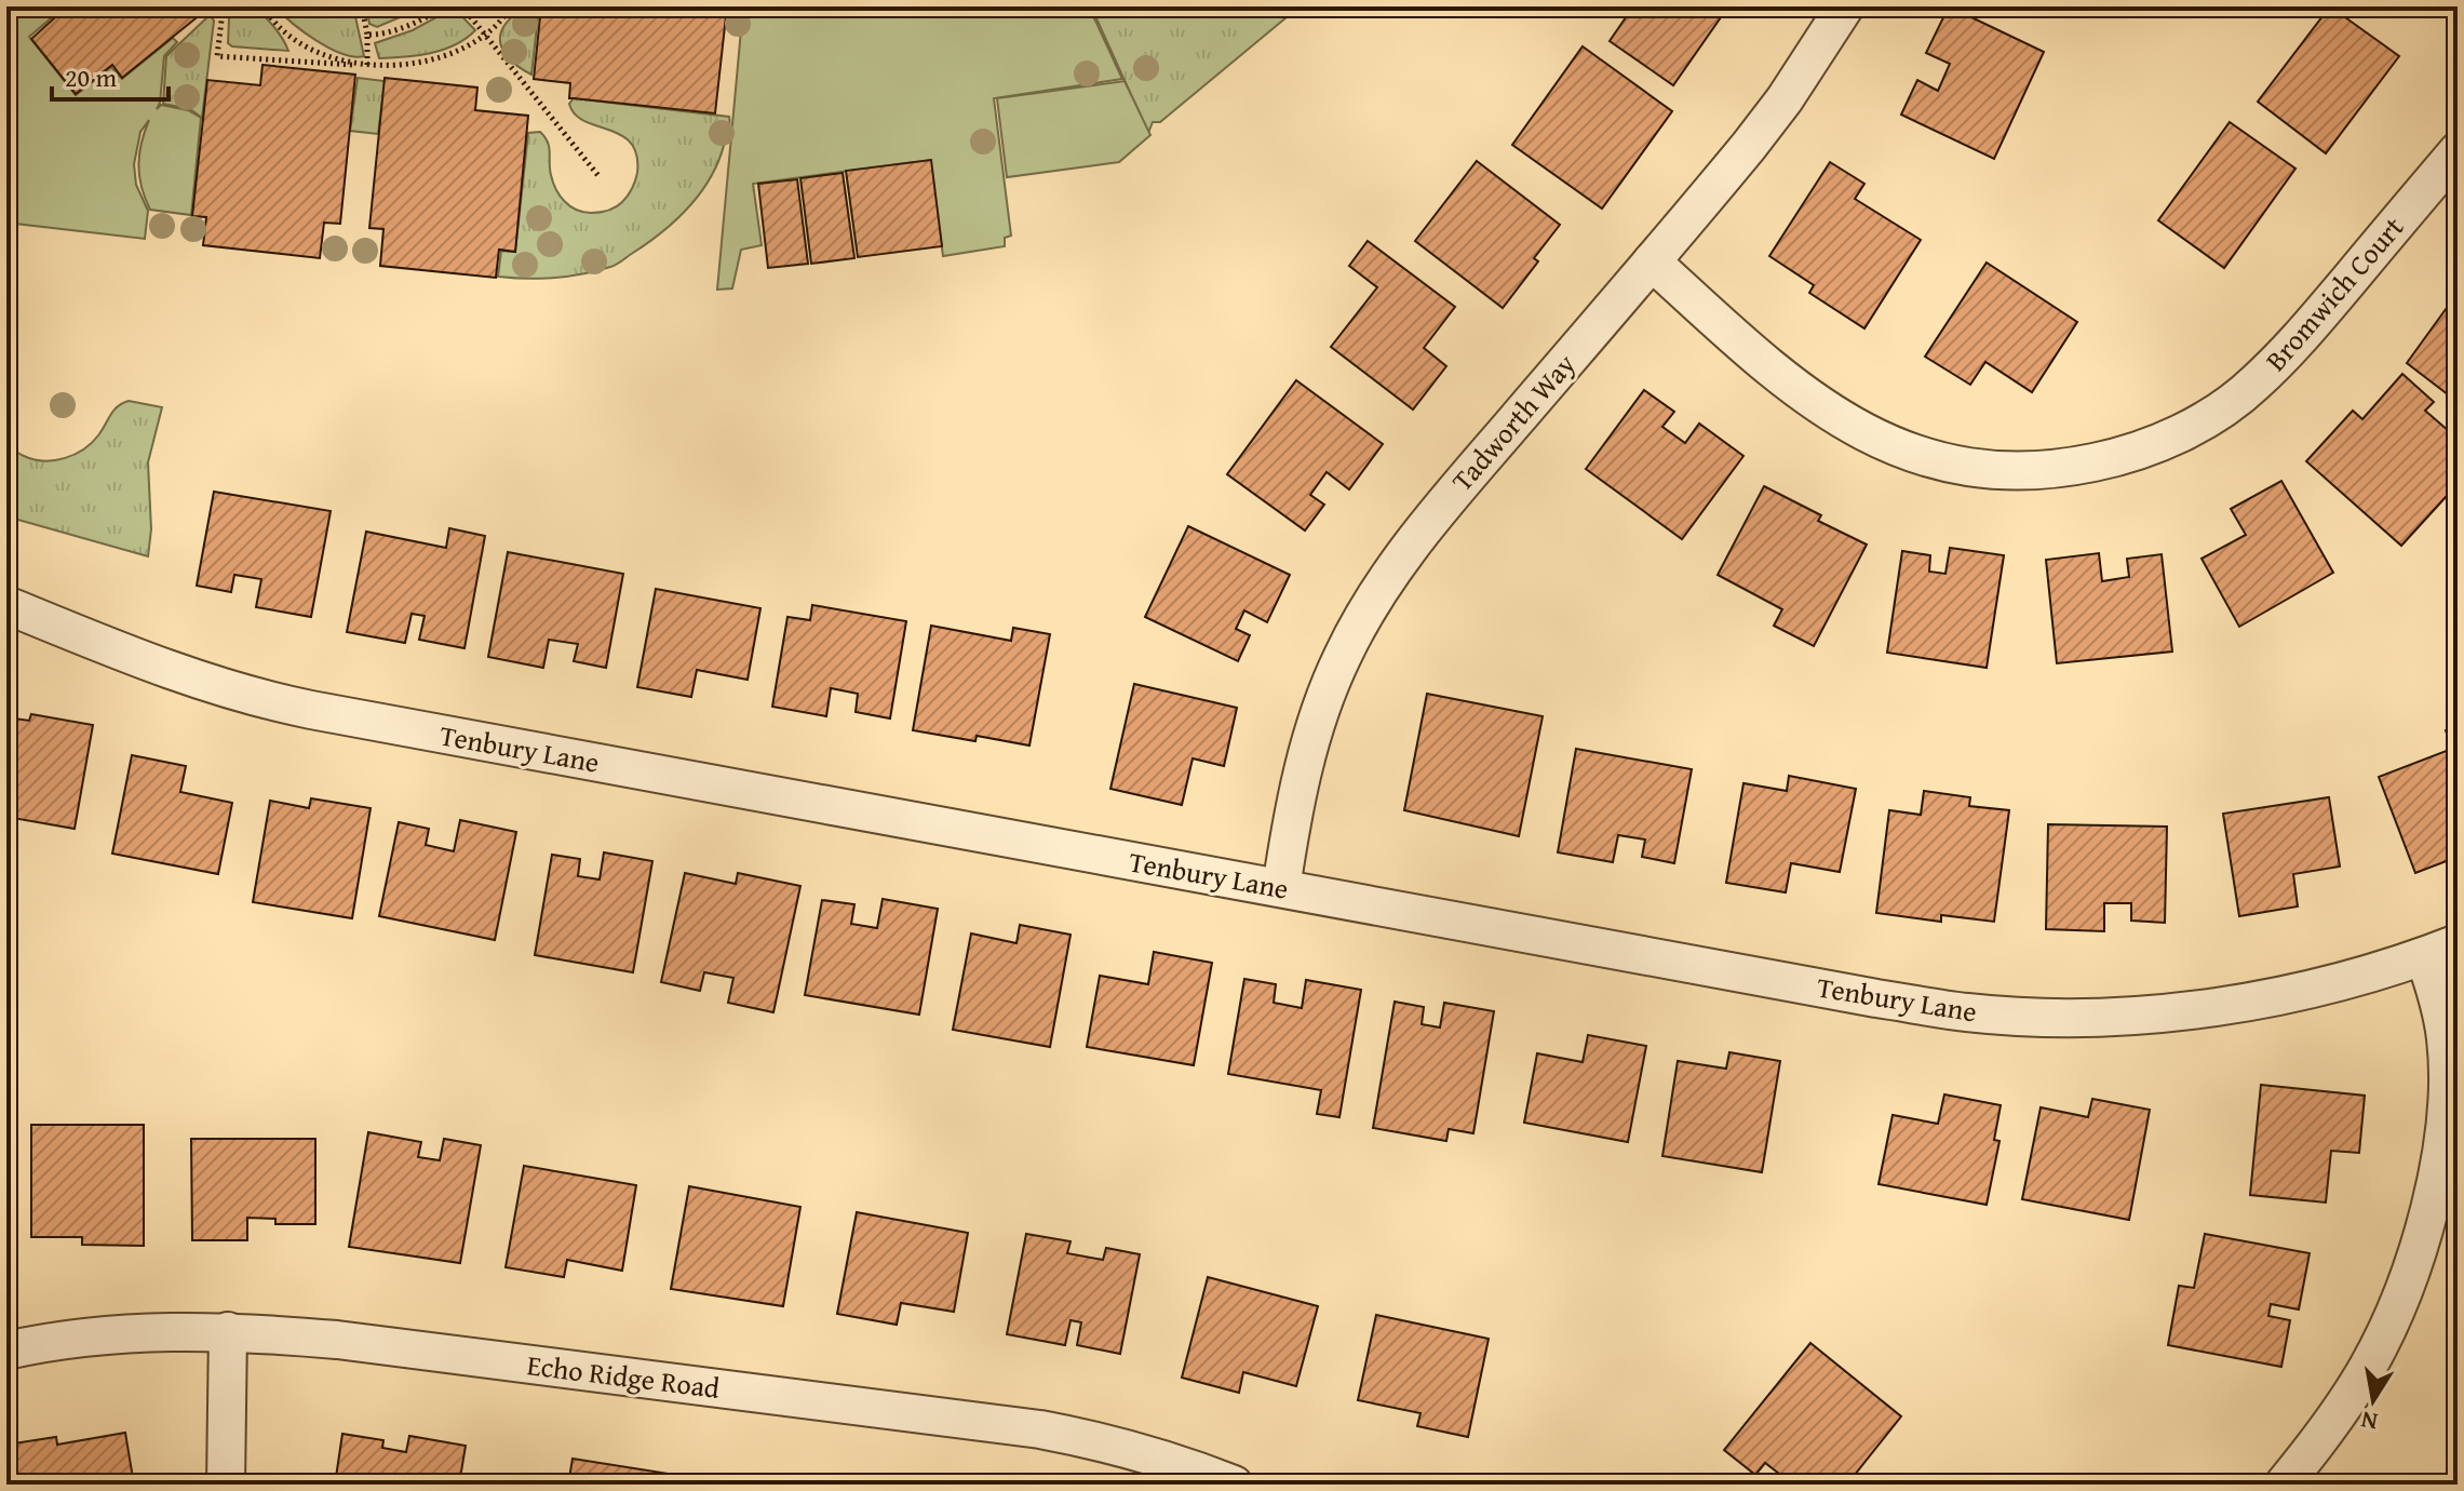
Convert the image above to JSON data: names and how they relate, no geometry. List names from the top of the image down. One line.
{"streets":{"street":["Bromwich Court","Tadworth Way","Tenbury Lane","Echo Ridge Road"]},"crossings":[["Bromwich Court","Tadworth Way"],["Tadworth Way","Tenbury Lane"]],"scale_bar":"20 m","north":"bottom"}
